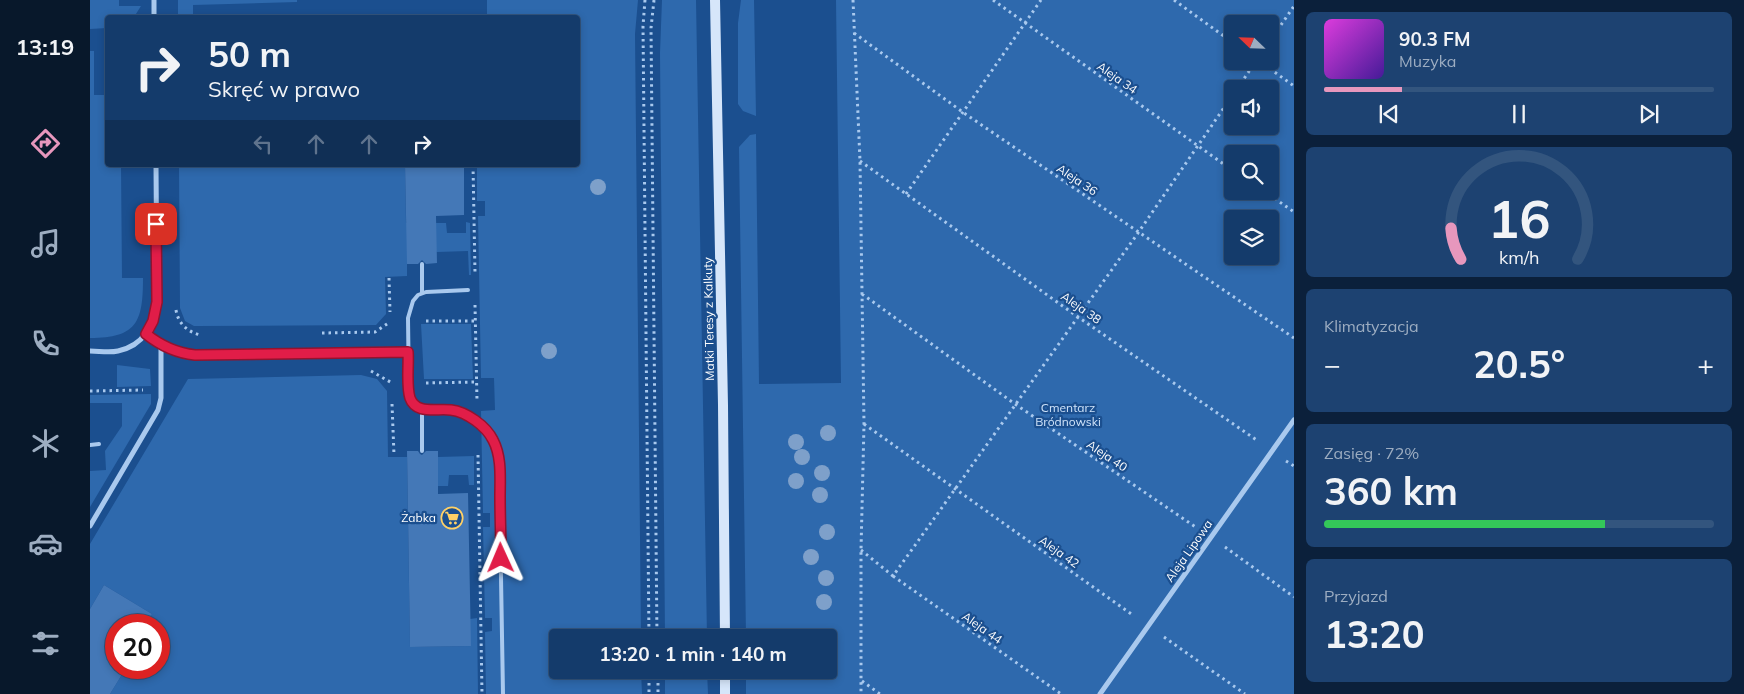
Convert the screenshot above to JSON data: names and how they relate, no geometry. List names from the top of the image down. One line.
{"streets":{"street":["Matki Teresy z Kalkuty","Aleja Lipowa"],"path":["Aleja 34","Aleja 36","Aleja 38","Aleja 40","Aleja 42","Aleja 44"]},"crossings":[["Aleja 38","Aleja Lipowa"],["Aleja 40","Aleja Lipowa"],["Aleja Lipowa","Aleja 42"]],"parks":["Cmentarz Bródnowski"],"places":{"supermarket":["Żabka"]},"north":"top left","page":{"tabs":"13:19","turn":["50 m","Skręć w prawo"],"song":["90.3 FM","Muzyka"],"tile":["Klimatyzacja",["Zasięg · 72%","360 km"],["Przyjazd","13:20"]],"heat":["−","20.5°","+"],"limit":"20","trip":"13:20 · 1 min · 140 m","gauge":["16","km/h"]}}
